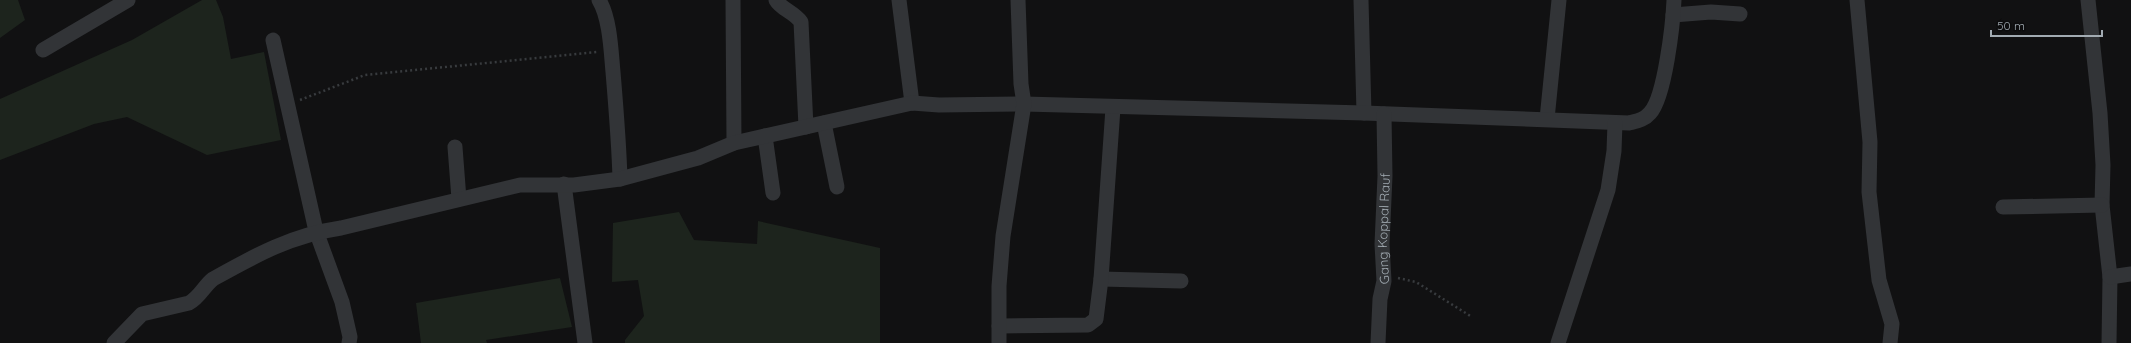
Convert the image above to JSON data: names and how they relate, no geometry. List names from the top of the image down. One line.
{"streets":{"street":["Gang Koppal Rauf"]},"scale_bar":"50 m"}
